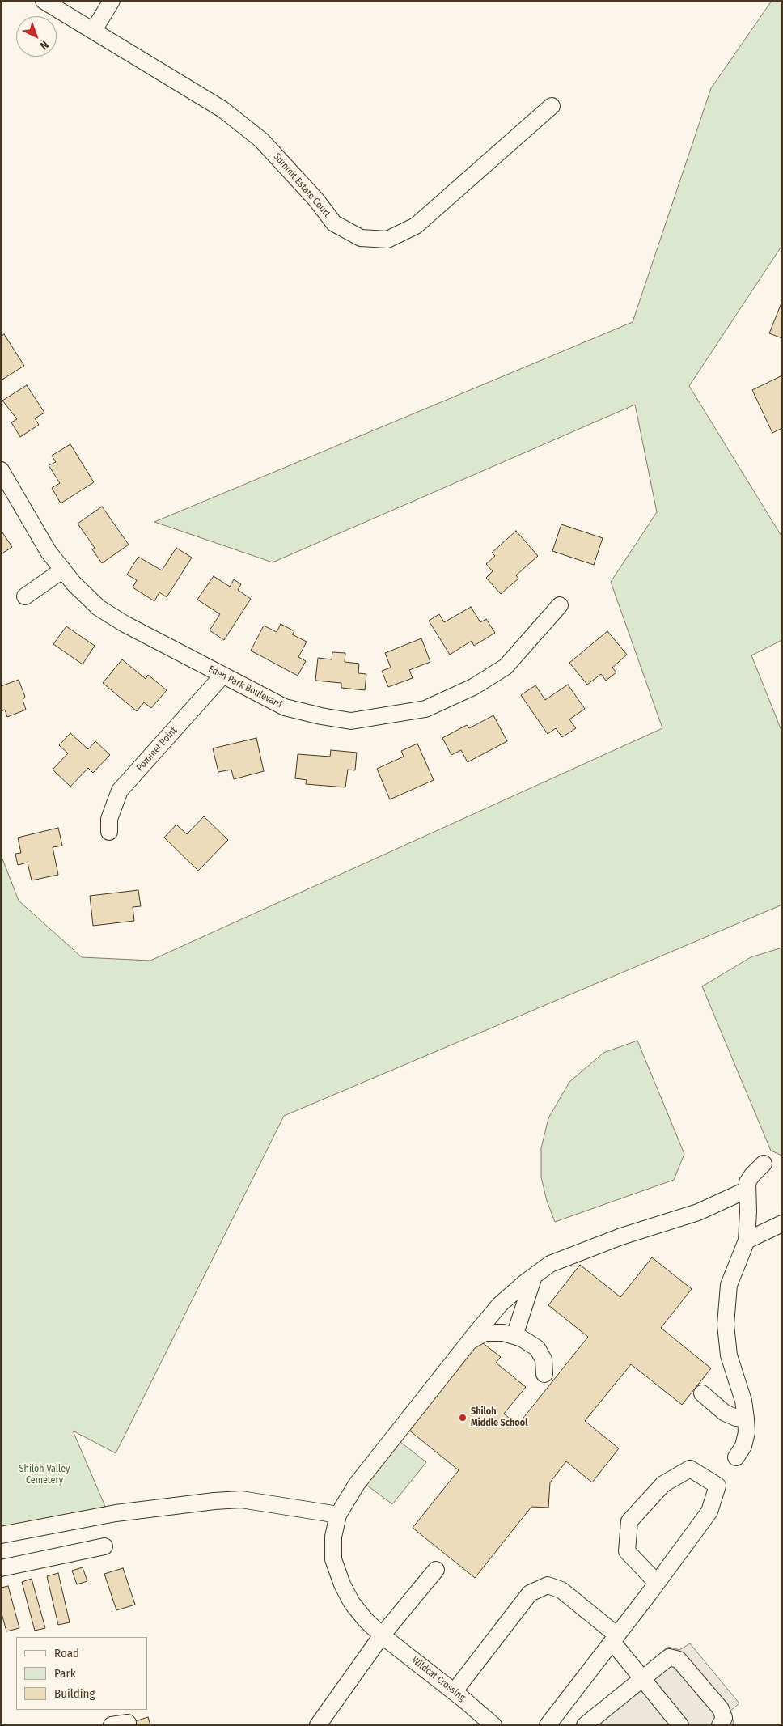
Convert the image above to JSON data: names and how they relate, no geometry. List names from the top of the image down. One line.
{"streets":{"street":["Summit Estate Court","Eden Park Boulevard","Pommel Point","Wildcat Crossing"]},"crossings":[["Eden Park Boulevard","Pommel Point"]],"parks":["Shiloh Valley Cemetery"],"places":["Shiloh Middle School"],"legend":["Road","Park","Building"],"north":"bottom right"}
